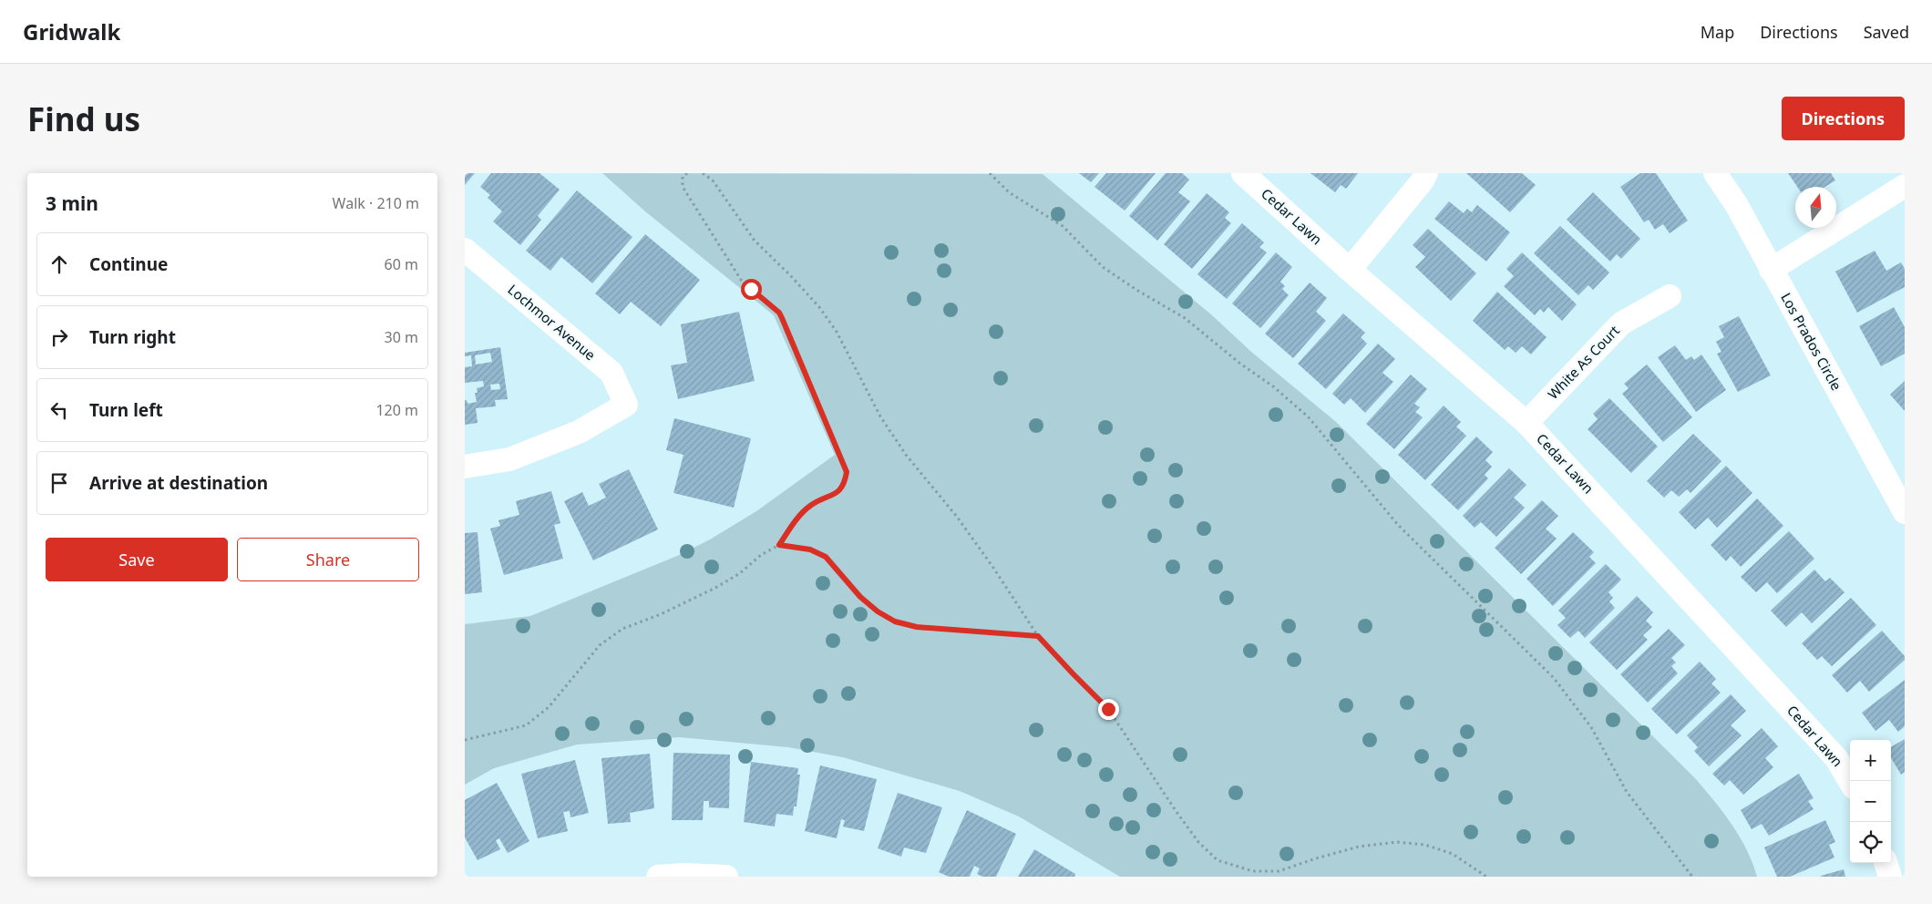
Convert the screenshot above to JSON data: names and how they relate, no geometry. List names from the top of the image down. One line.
{"streets":{"street":["Cedar Lawn","Lochmor Avenue","Los Prados Circle","White As Court"]},"crossings":[["Cedar Lawn","White As Court"]],"north":"top","page":{"header":"Gridwalk","nav":["Map","Directions","Saved"],"buttons":["Directions",["Save","Share"]],"title":"Find us","heading":["3 min","Walk · 210 m"],"list":[["Continue","60 m"],["Turn right","30 m"],["Turn left","120 m"],"Arrive at destination"],"map_buttons":["+","−"]}}
